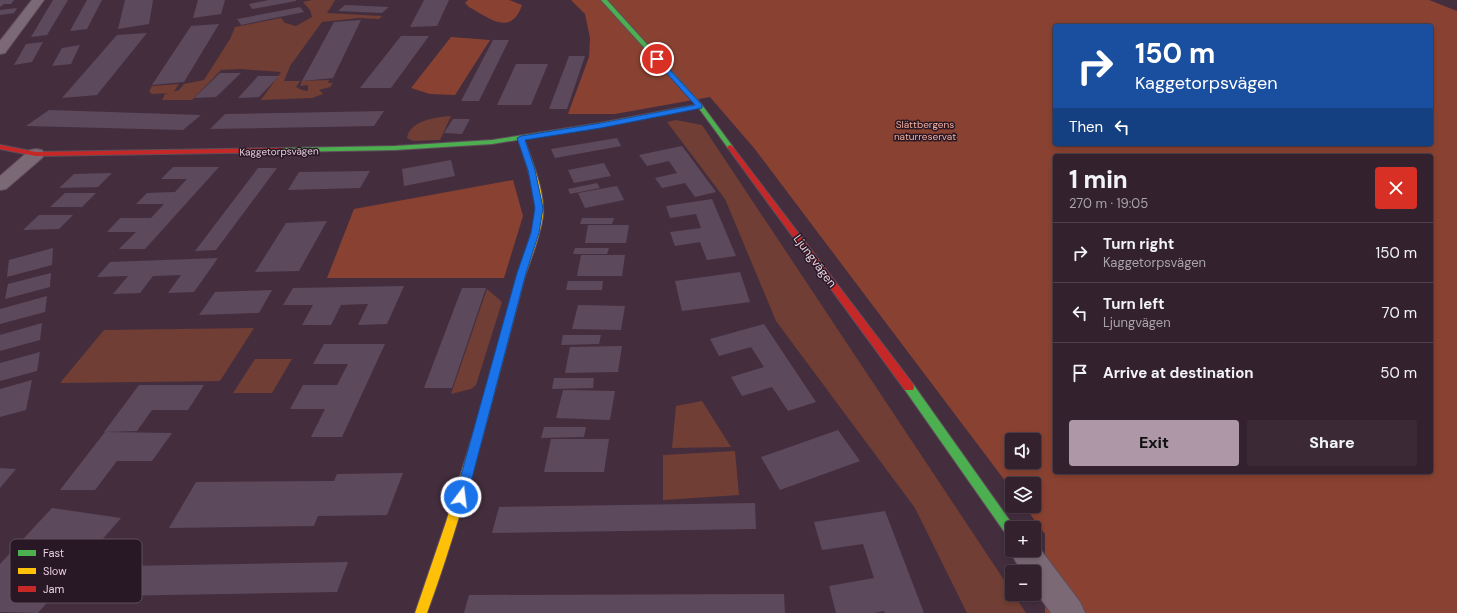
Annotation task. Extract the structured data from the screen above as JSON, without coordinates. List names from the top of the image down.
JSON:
{
  "streets": {
    "street": ["Kaggetorpsvägen", "Ljungvägen"]
  },
  "crossings": [
    ["Kaggetorpsvägen", "Ljungvägen"]
  ],
  "parks": ["Slättbergens naturreservat"],
  "legend": ["Fast", "Slow", "Jam"],
  "page": {
    "turn": ["150 m", "Kaggetorpsvägen"],
    "then": "Then",
    "heading": ["1 min", "270 m · 19:05"],
    "list": [
      {
        "name": "Turn right",
        "note": "Kaggetorpsvägen",
        "value": "150 m"
      },
      {
        "name": "Turn left",
        "note": "Ljungvägen",
        "value": "70 m"
      },
      {
        "name": "Arrive at destination",
        "value": "50 m"
      }
    ],
    "buttons": ["Exit", "Share"],
    "map_buttons": ["+", "−"]
  }
}
